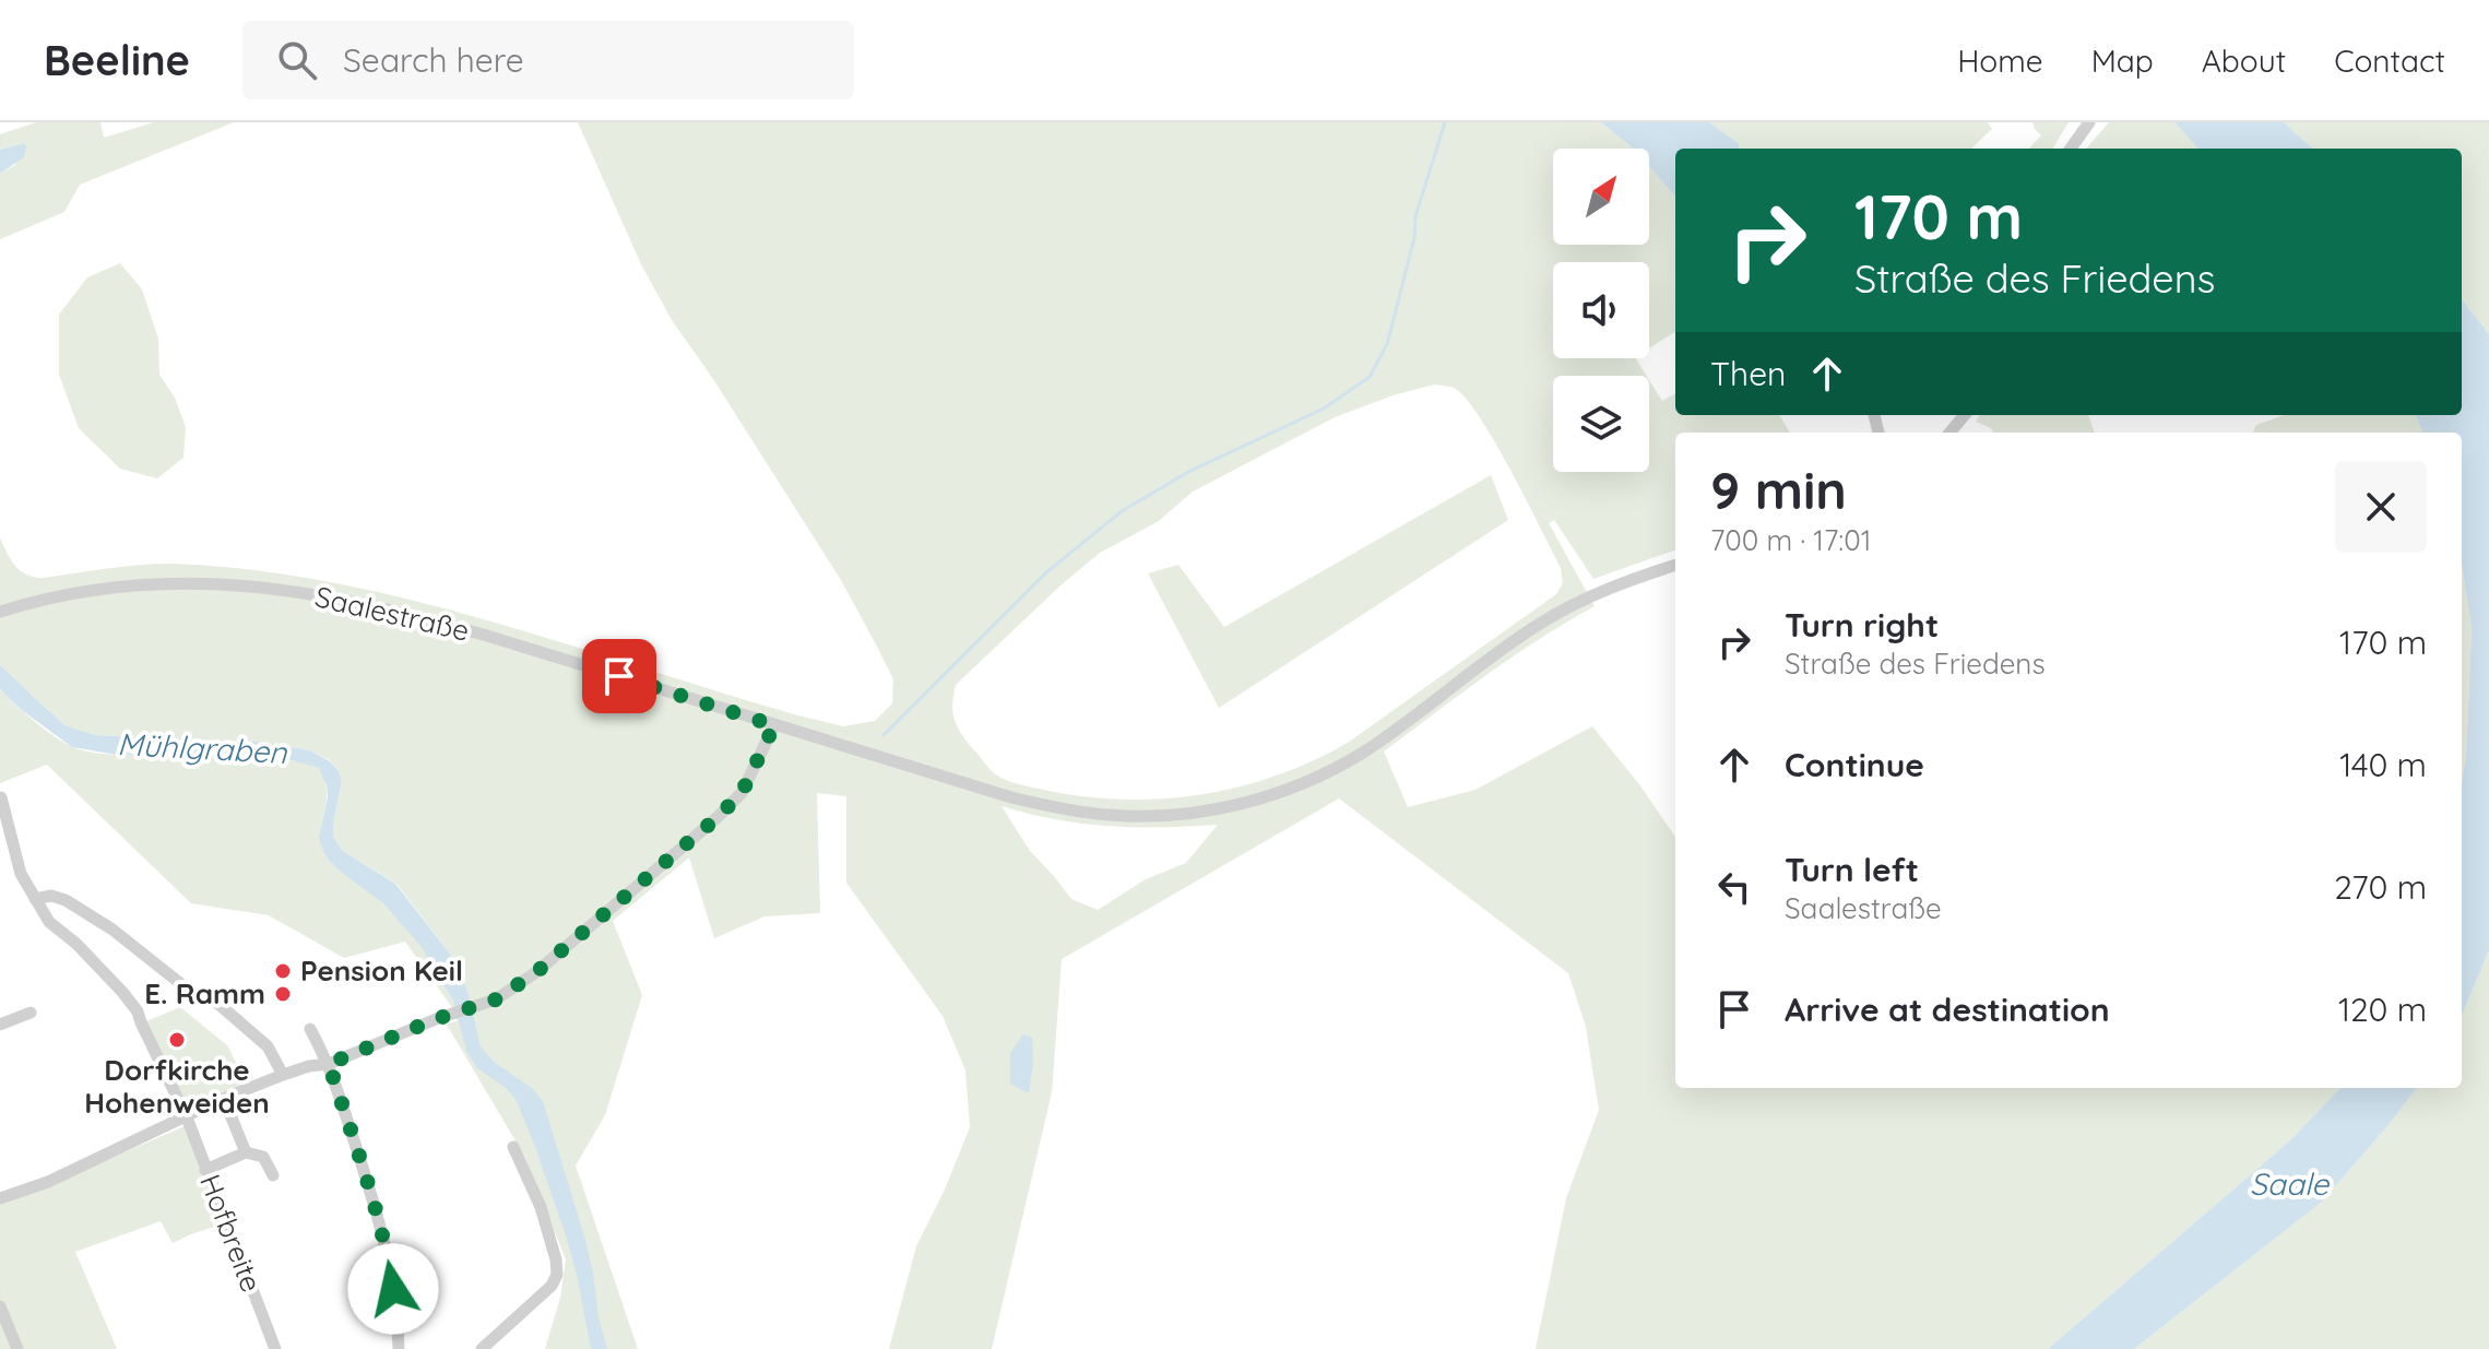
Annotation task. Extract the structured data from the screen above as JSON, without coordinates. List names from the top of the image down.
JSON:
{
  "streets": {
    "street": ["Saalestraße", "Hofbreite"]
  },
  "water": ["Mühlgraben", "Saale"],
  "places": ["Pension Keil", "E. Ramm", "Dorfkirche Hohenweiden"],
  "north": "top right",
  "page": {
    "header": "Beeline",
    "search": "Search here",
    "nav": [
      "Home",
      "Map",
      "About",
      "Contact"
    ],
    "turn": ["170 m", "Straße des Friedens"],
    "then": "Then",
    "heading": ["9 min", "700 m · 17:01"],
    "list": [
      {
        "name": "Turn right",
        "note": "Straße des Friedens",
        "value": "170 m"
      },
      {
        "name": "Continue",
        "value": "140 m"
      },
      {
        "name": "Turn left",
        "note": "Saalestraße",
        "value": "270 m"
      },
      {
        "name": "Arrive at destination",
        "value": "120 m"
      }
    ]
  }
}
